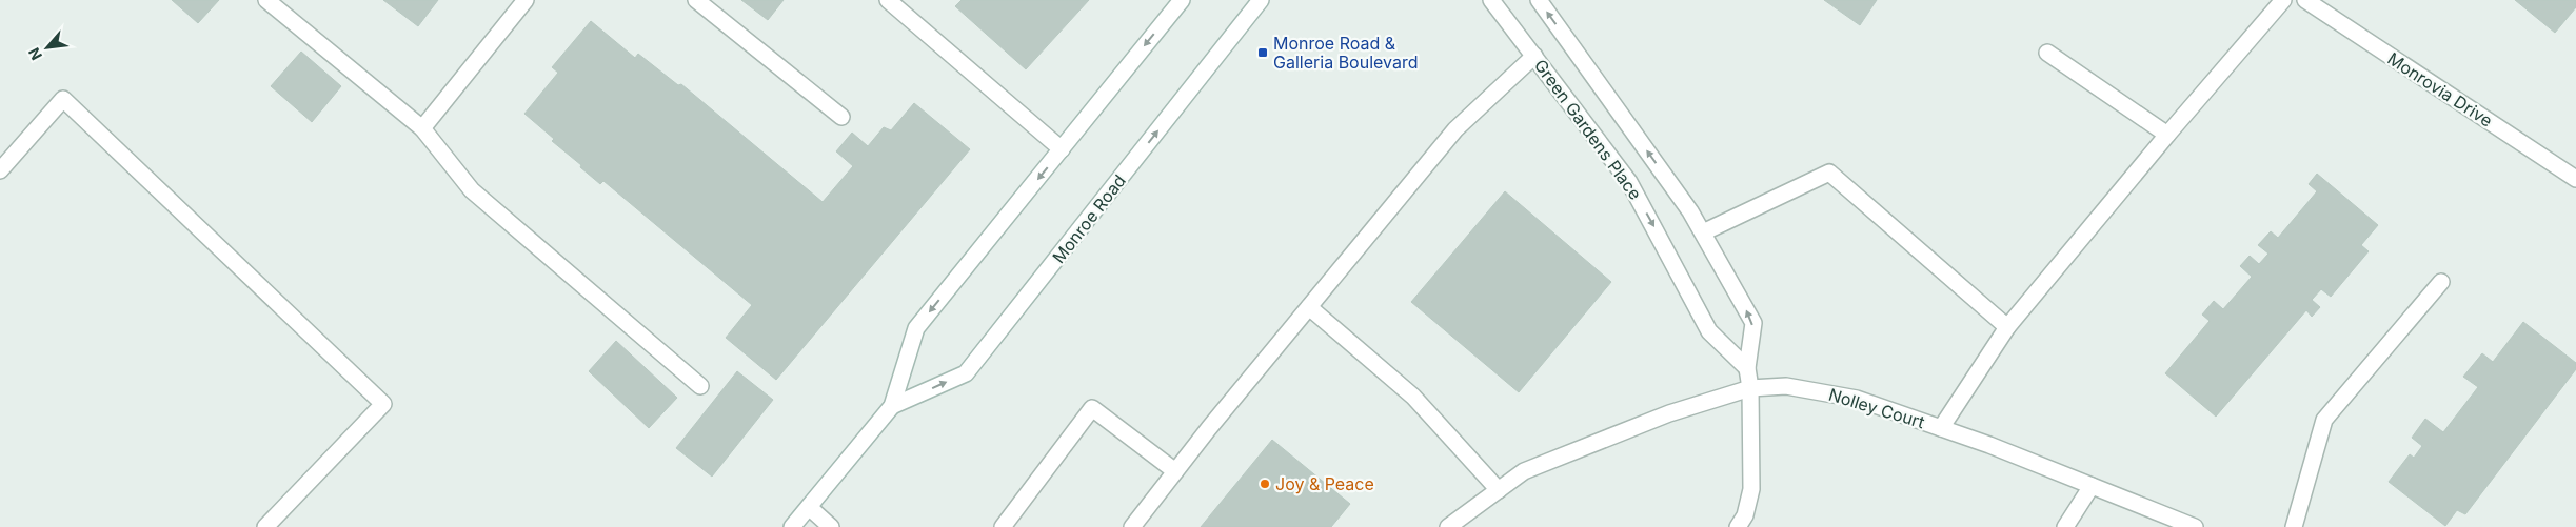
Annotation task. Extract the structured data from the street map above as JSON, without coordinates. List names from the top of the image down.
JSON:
{
  "streets": {
    "street": [
      "Monrovia Drive",
      "Green Gardens Place",
      "Monroe Road",
      "Nolley Court"
    ]
  },
  "crossings": [
    ["Green Gardens Place", "Nolley Court"]
  ],
  "places": {
    "transit": ["Monroe Road & Galleria Boulevard"],
    "other": ["Joy & Peace"]
  },
  "north": "bottom left"
}
